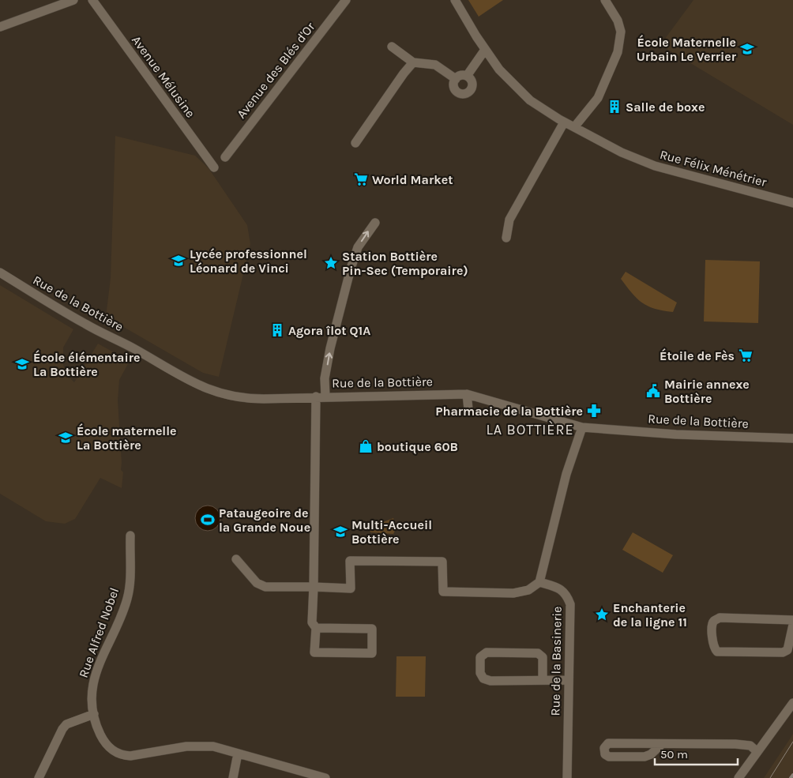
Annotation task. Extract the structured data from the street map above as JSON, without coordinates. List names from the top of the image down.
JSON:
{
  "streets": {
    "street": [
      "Avenue des Blés d'Or",
      "Avenue Mélusine",
      "Rue Félix Ménétrier",
      "Rue de la Bottière",
      "Rue Alfred Nobel",
      "Rue de la Basinerie"
    ]
  },
  "districts": ["LA BOTTIÈRE"],
  "places": {
    "school or university": [
      "École Maternelle Urbain Le Verrier",
      "Lycée professionnel Léonard de Vinci",
      "École élémentaire La Bottière",
      "École maternelle La Bottière",
      "Multi-Accueil Bottière"
    ],
    "building": ["Salle de boxe", "Agora îlot Q1A"],
    "supermarket": ["World Market", "Étoile de Fès"],
    "place": ["Station Bottière Pin-Sec (Temporaire)", "Enchanterie de la ligne 11"],
    "public building": ["Mairie annexe Bottière"],
    "pharmacy": ["Pharmacie de la Bottière"],
    "shop": ["boutique 60B"],
    "sports": ["Pataugeoire de la Grande Noue"]
  },
  "scale_bar": "50 m"
}
